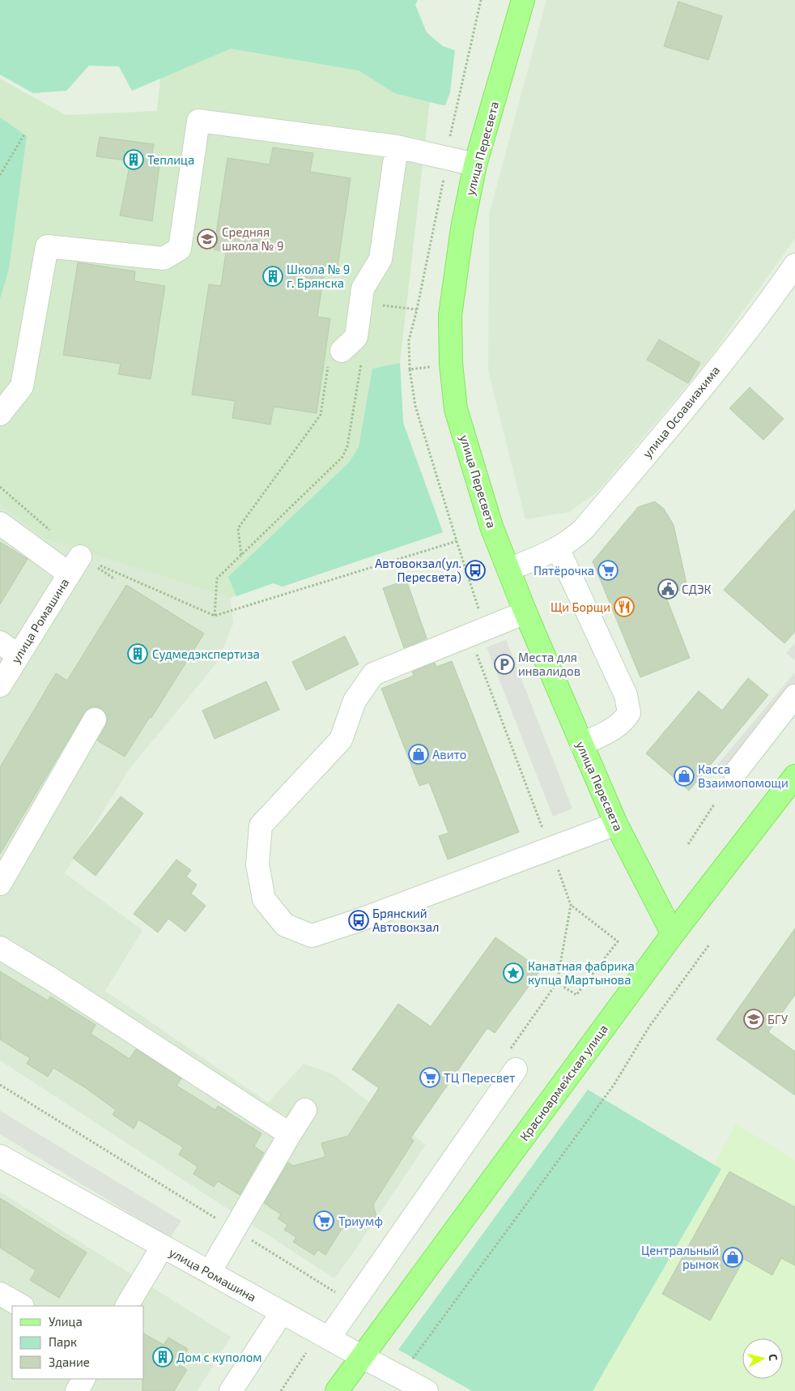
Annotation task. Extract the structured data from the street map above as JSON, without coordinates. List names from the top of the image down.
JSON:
{
  "streets": {
    "main road": ["улица Пересвета", "Красноармейская улица"],
    "street": ["улица Осоавиахима", "улица Ромашина"]
  },
  "crossings": [
    ["улица Пересвета", "улица Осоавиахима"],
    ["улица Пересвета", "Красноармейская улица"],
    ["улица Ромашина", "Красноармейская улица"]
  ],
  "places": {
    "building": [
      "Теплица",
      "Школа № 9 г. Брянска",
      "Судмедэкспертиза",
      "Дом с куполом"
    ],
    "school or university": ["Средняя школа № 9", "БГУ"],
    "bus stop": ["Автовокзал(ул. Пересвета)", "Брянский Автовокзал"],
    "supermarket": ["Пятёрочка", "ТЦ Пересвет", "Триумф"],
    "public building": ["СДЭК"],
    "restaurant": ["Щи Борщи"],
    "parking": ["Места для инвалидов"],
    "shop": ["Авито", "Касса Взаимопомощи", "Центральный рынок"],
    "place": ["Канатная фабрика купца Мартынова"]
  },
  "legend": ["Улица", "Парк", "Здание"],
  "north": "right"
}
